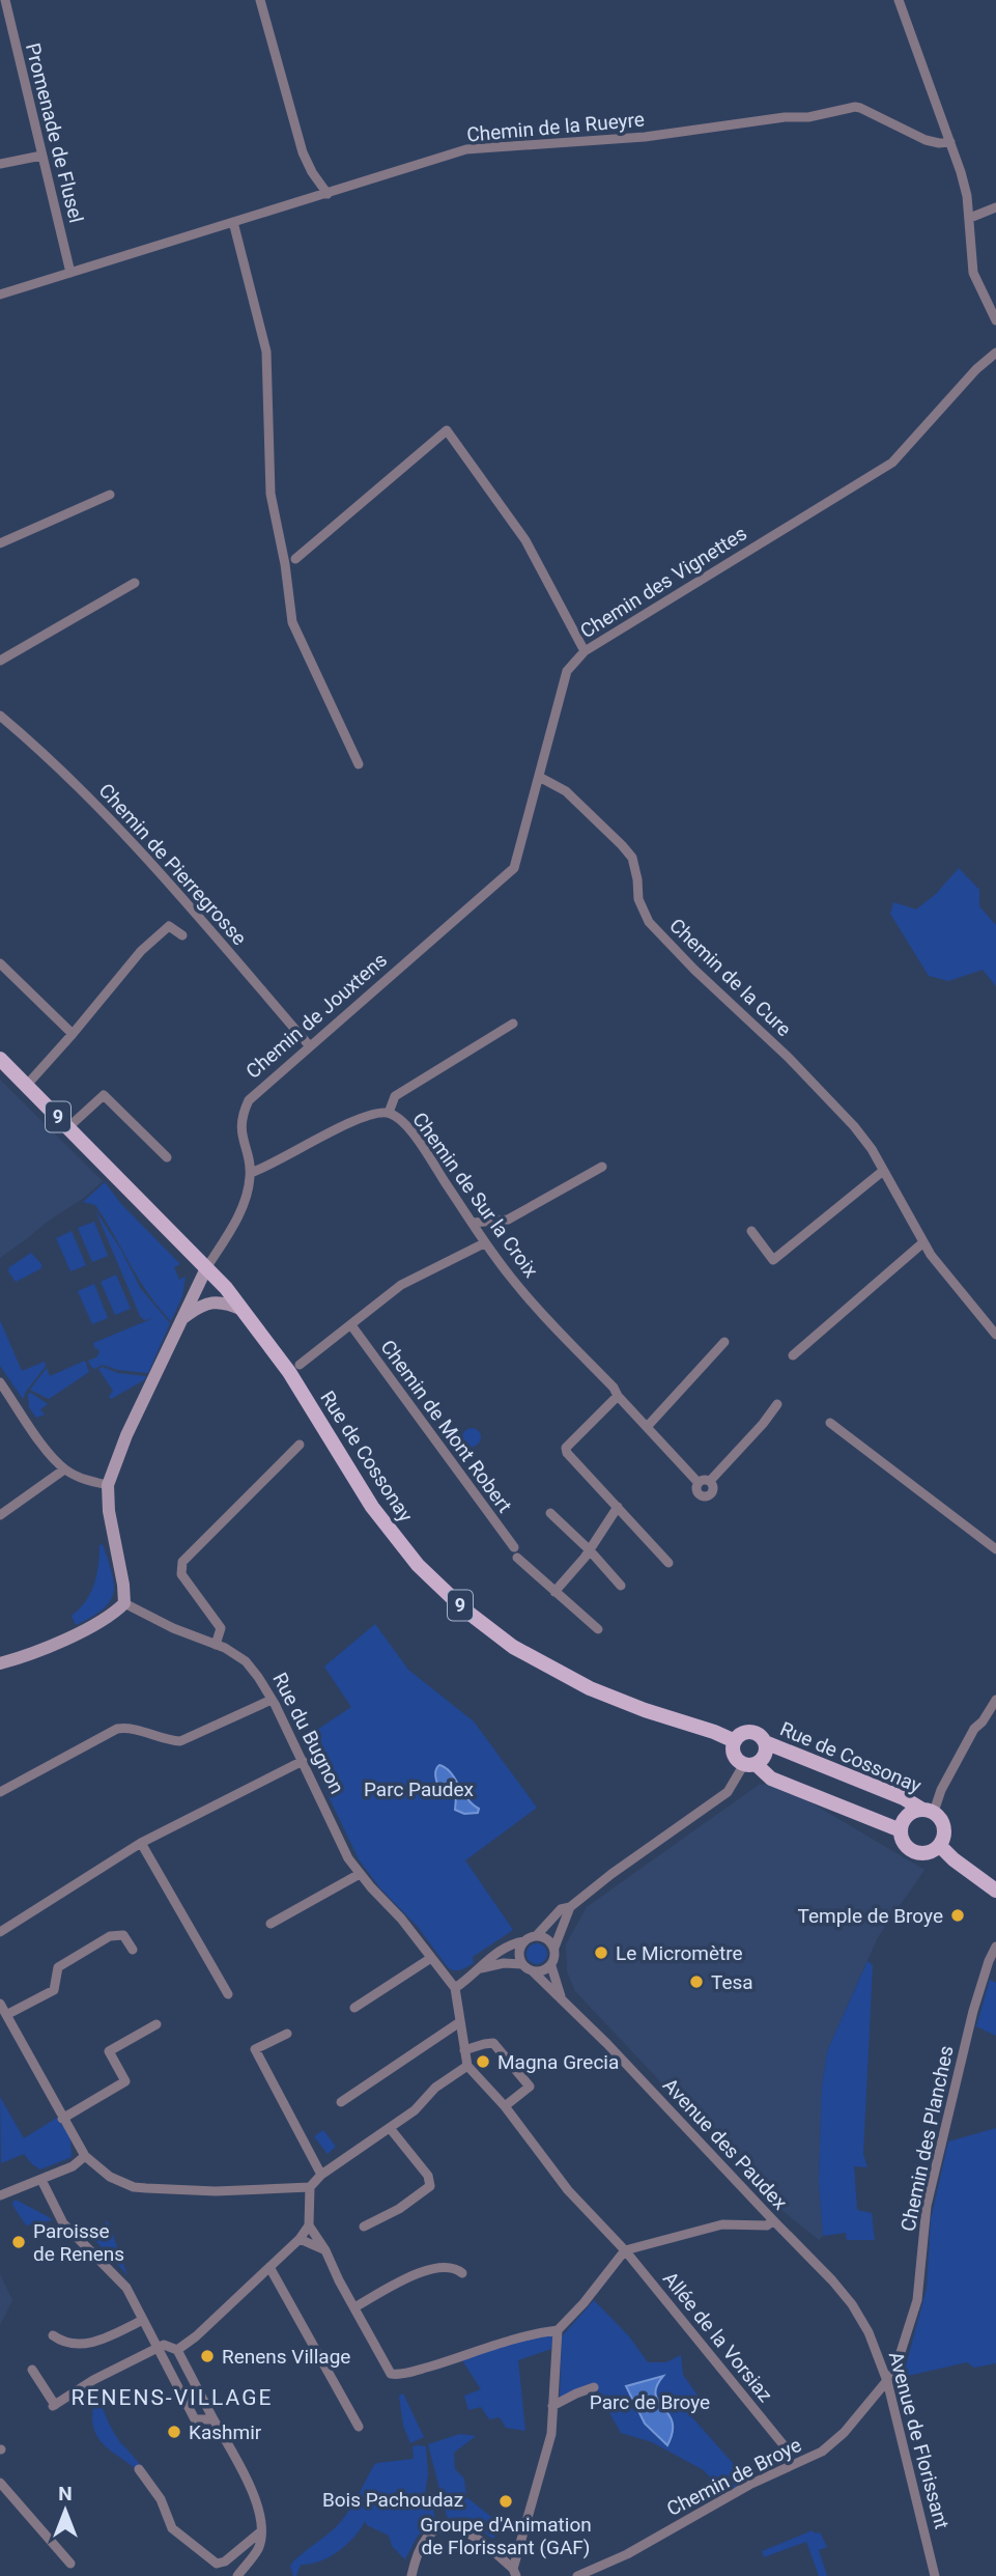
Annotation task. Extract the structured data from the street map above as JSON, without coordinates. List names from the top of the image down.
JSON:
{
  "streets": {
    "main road": ["9", "Rue de Cossonay"],
    "street": [
      "Chemin de la Rueyre",
      "Promenade de Flusel",
      "Chemin des Vignettes",
      "Chemin de Pierregrosse",
      "Chemin de la Cure",
      "Chemin de Jouxtens",
      "Chemin de Sur la Croix",
      "Chemin de Mont Robert",
      "Rue du Bugnon",
      "Chemin des Planches",
      "Avenue des Paudex",
      "Allée de la Vorsiaz",
      "Avenue de Florissant",
      "Chemin de Broye"
    ]
  },
  "crossings": [
    ["Chemin de la Rueyre", "Promenade de Flusel"],
    ["Chemin des Vignettes", "Chemin de la Cure"],
    ["Chemin des Vignettes", "Chemin de Jouxtens"],
    ["Chemin de Pierregrosse", "Chemin de Jouxtens"],
    ["Chemin de Jouxtens", "Chemin de Sur la Croix"],
    ["Chemin de Jouxtens", "Rue de Cossonay"],
    ["Chemin de Jouxtens", "Rue du Bugnon"],
    ["Chemin des Planches", "Avenue de Florissant"],
    ["Chemin des Planches", "Chemin de Broye"],
    ["Avenue des Paudex", "Avenue de Florissant"],
    ["Avenue de Florissant", "Chemin de Broye"]
  ],
  "districts": ["RENENS-VILLAGE"],
  "parks": ["Parc Paudex", "Parc de Broye", "Bois Pachoudaz"],
  "places": [
    "Temple de Broye",
    "Le Micromètre",
    "Tesa",
    "Magna Grecia",
    "Paroisse de Renens",
    "Renens Village",
    "Kashmir",
    "Groupe d'Animation de Florissant (GAF)"
  ],
  "north": "top"
}
